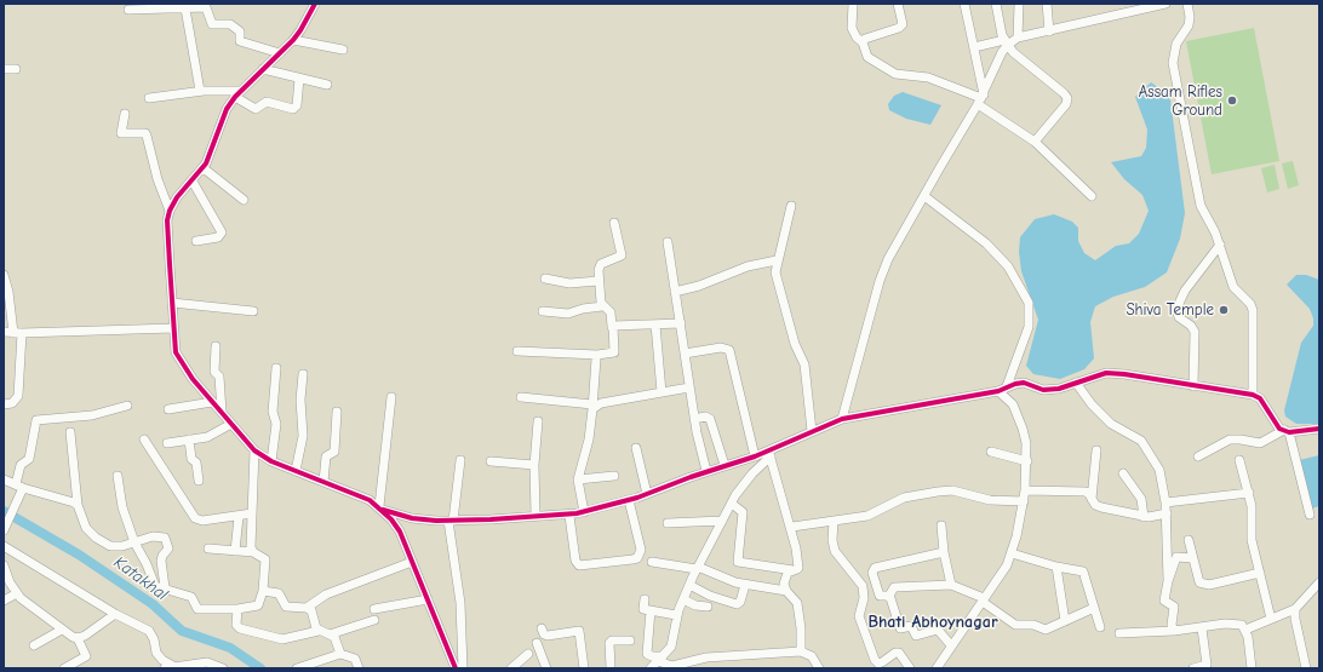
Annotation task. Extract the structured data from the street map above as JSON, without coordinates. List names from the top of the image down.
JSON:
{
  "districts": ["Bhati Abhoynagar"],
  "water": ["Katakhal"],
  "places": ["Assam Rifles Ground", "Shiva Temple"]
}
